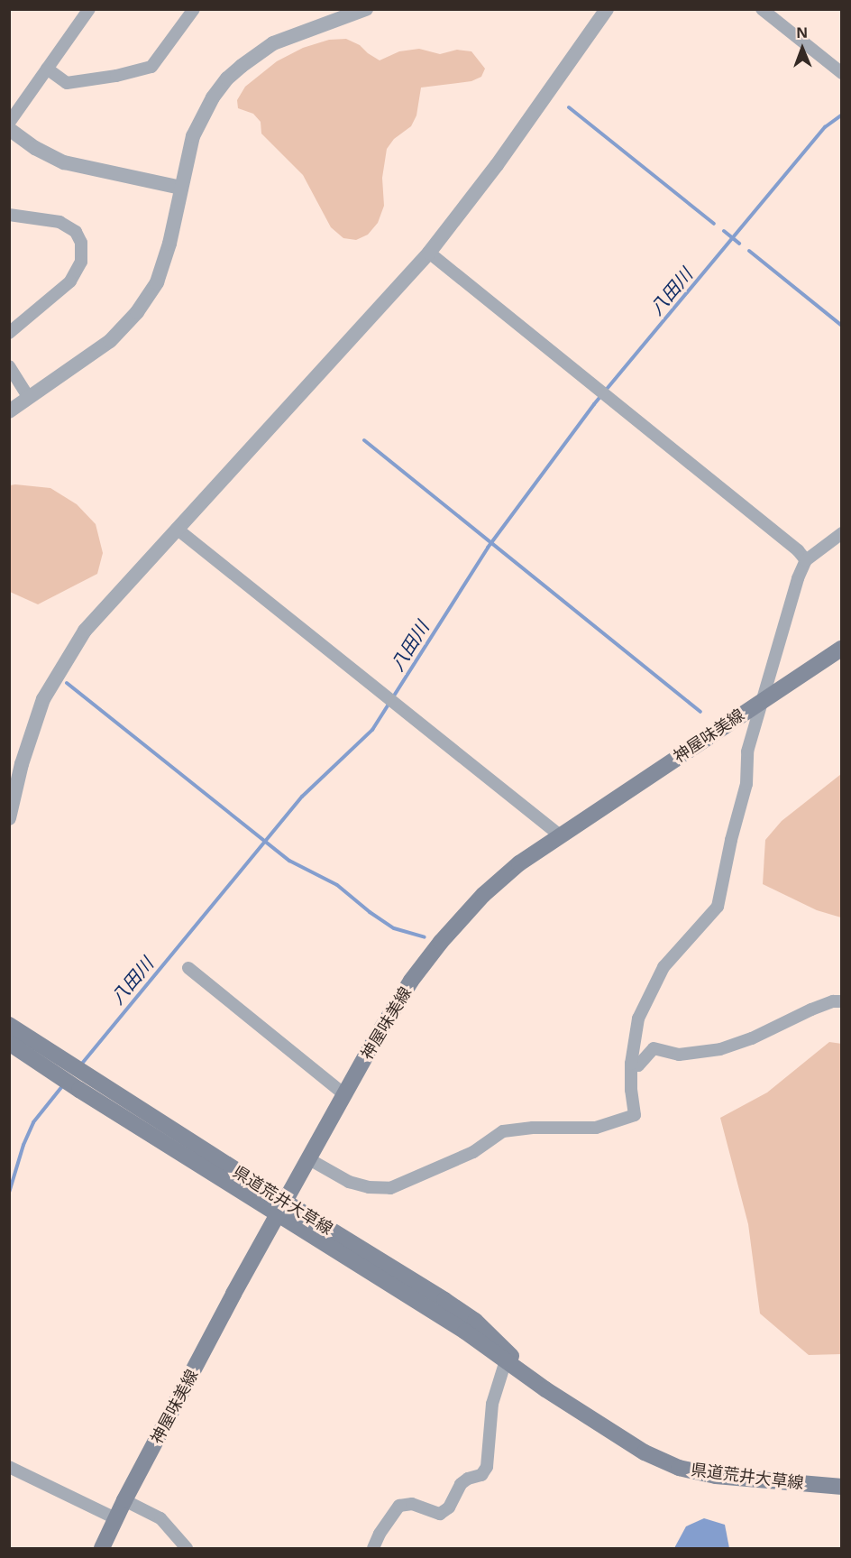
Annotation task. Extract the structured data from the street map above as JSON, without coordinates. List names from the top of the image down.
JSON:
{
  "streets": {
    "main road": ["神屋味美線", "県道荒井大草線"]
  },
  "crossings": [
    ["神屋味美線", "県道荒井大草線"]
  ],
  "water": ["八田川"],
  "north": "top"
}
